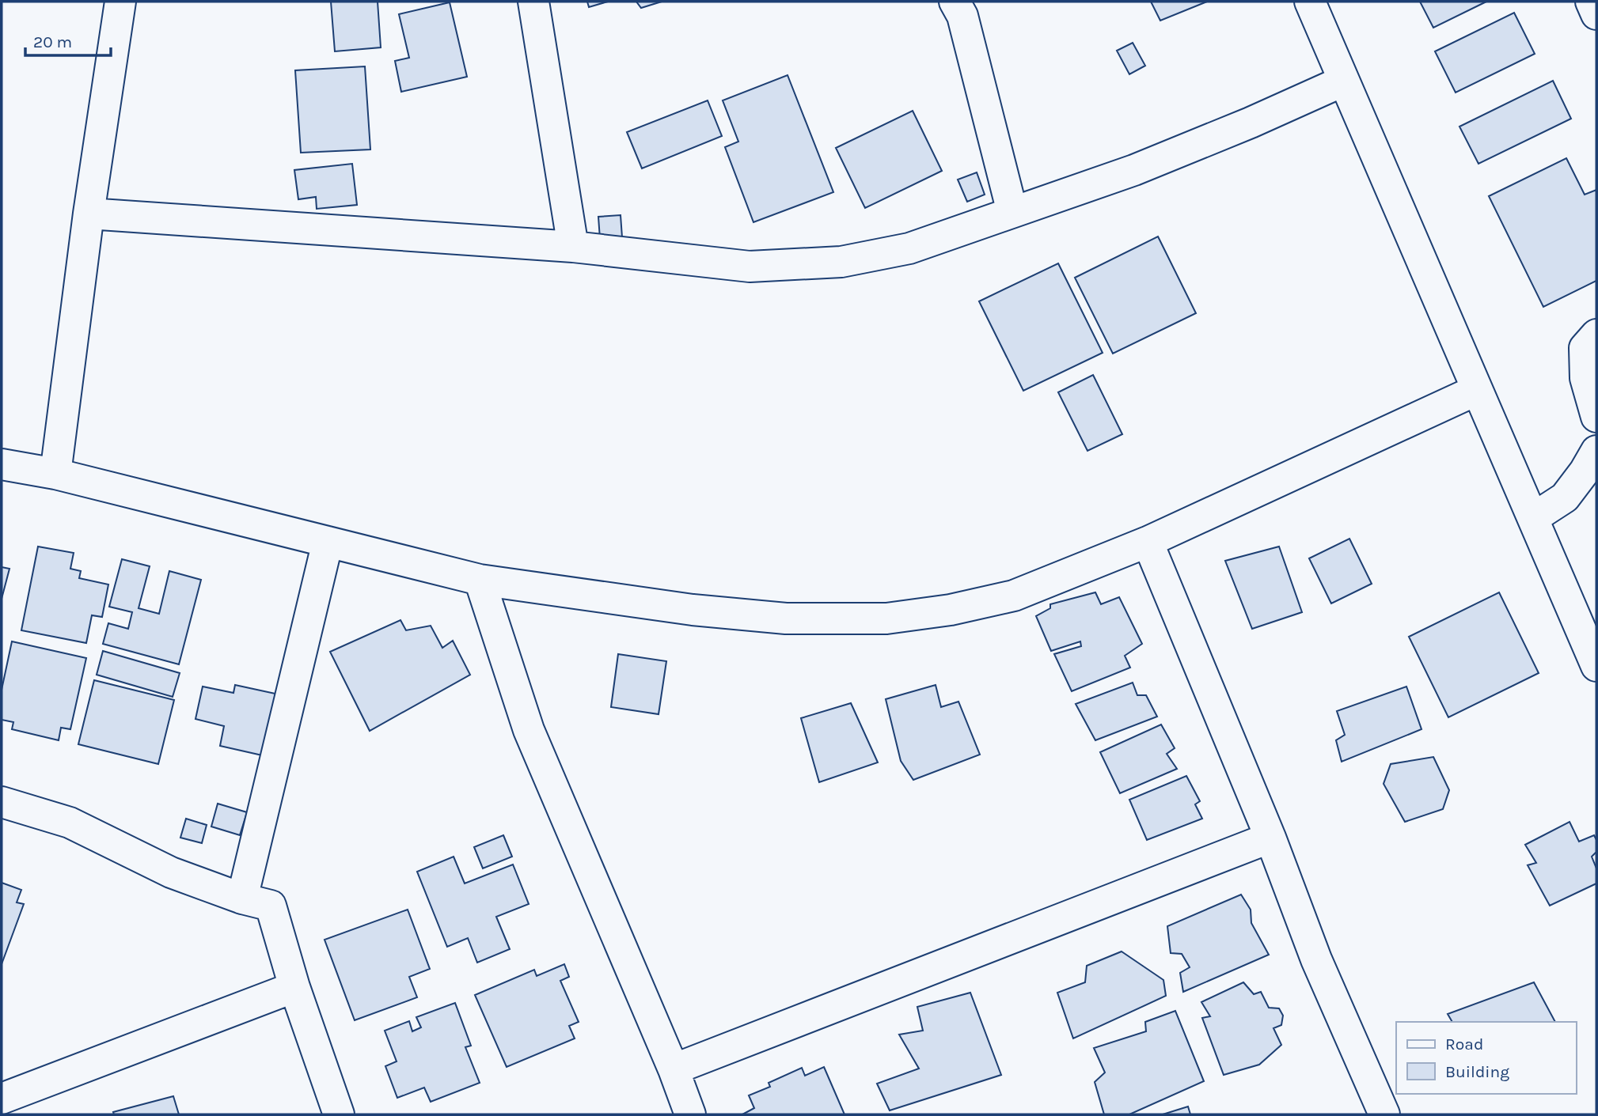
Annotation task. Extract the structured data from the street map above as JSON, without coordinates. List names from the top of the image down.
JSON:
{
  "legend": ["Road", "Building"],
  "scale_bar": "20 m"
}
